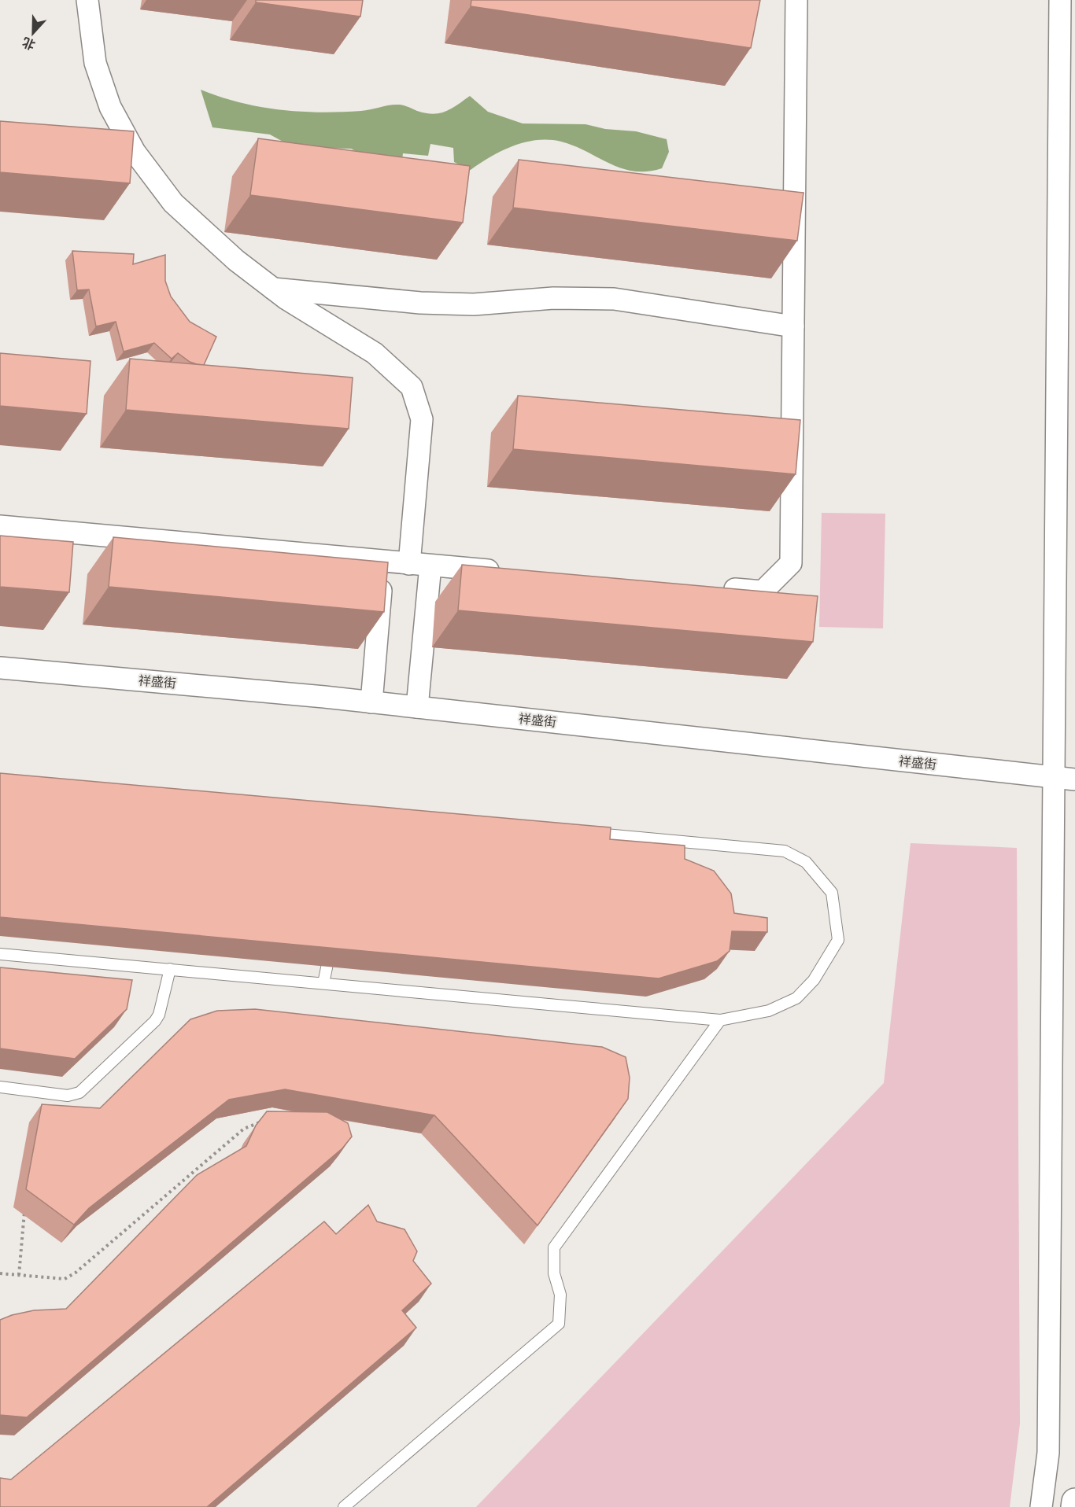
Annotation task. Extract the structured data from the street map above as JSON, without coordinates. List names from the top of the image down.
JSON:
{
  "streets": {
    "street": ["祥盛街"]
  },
  "north": "bottom"
}
